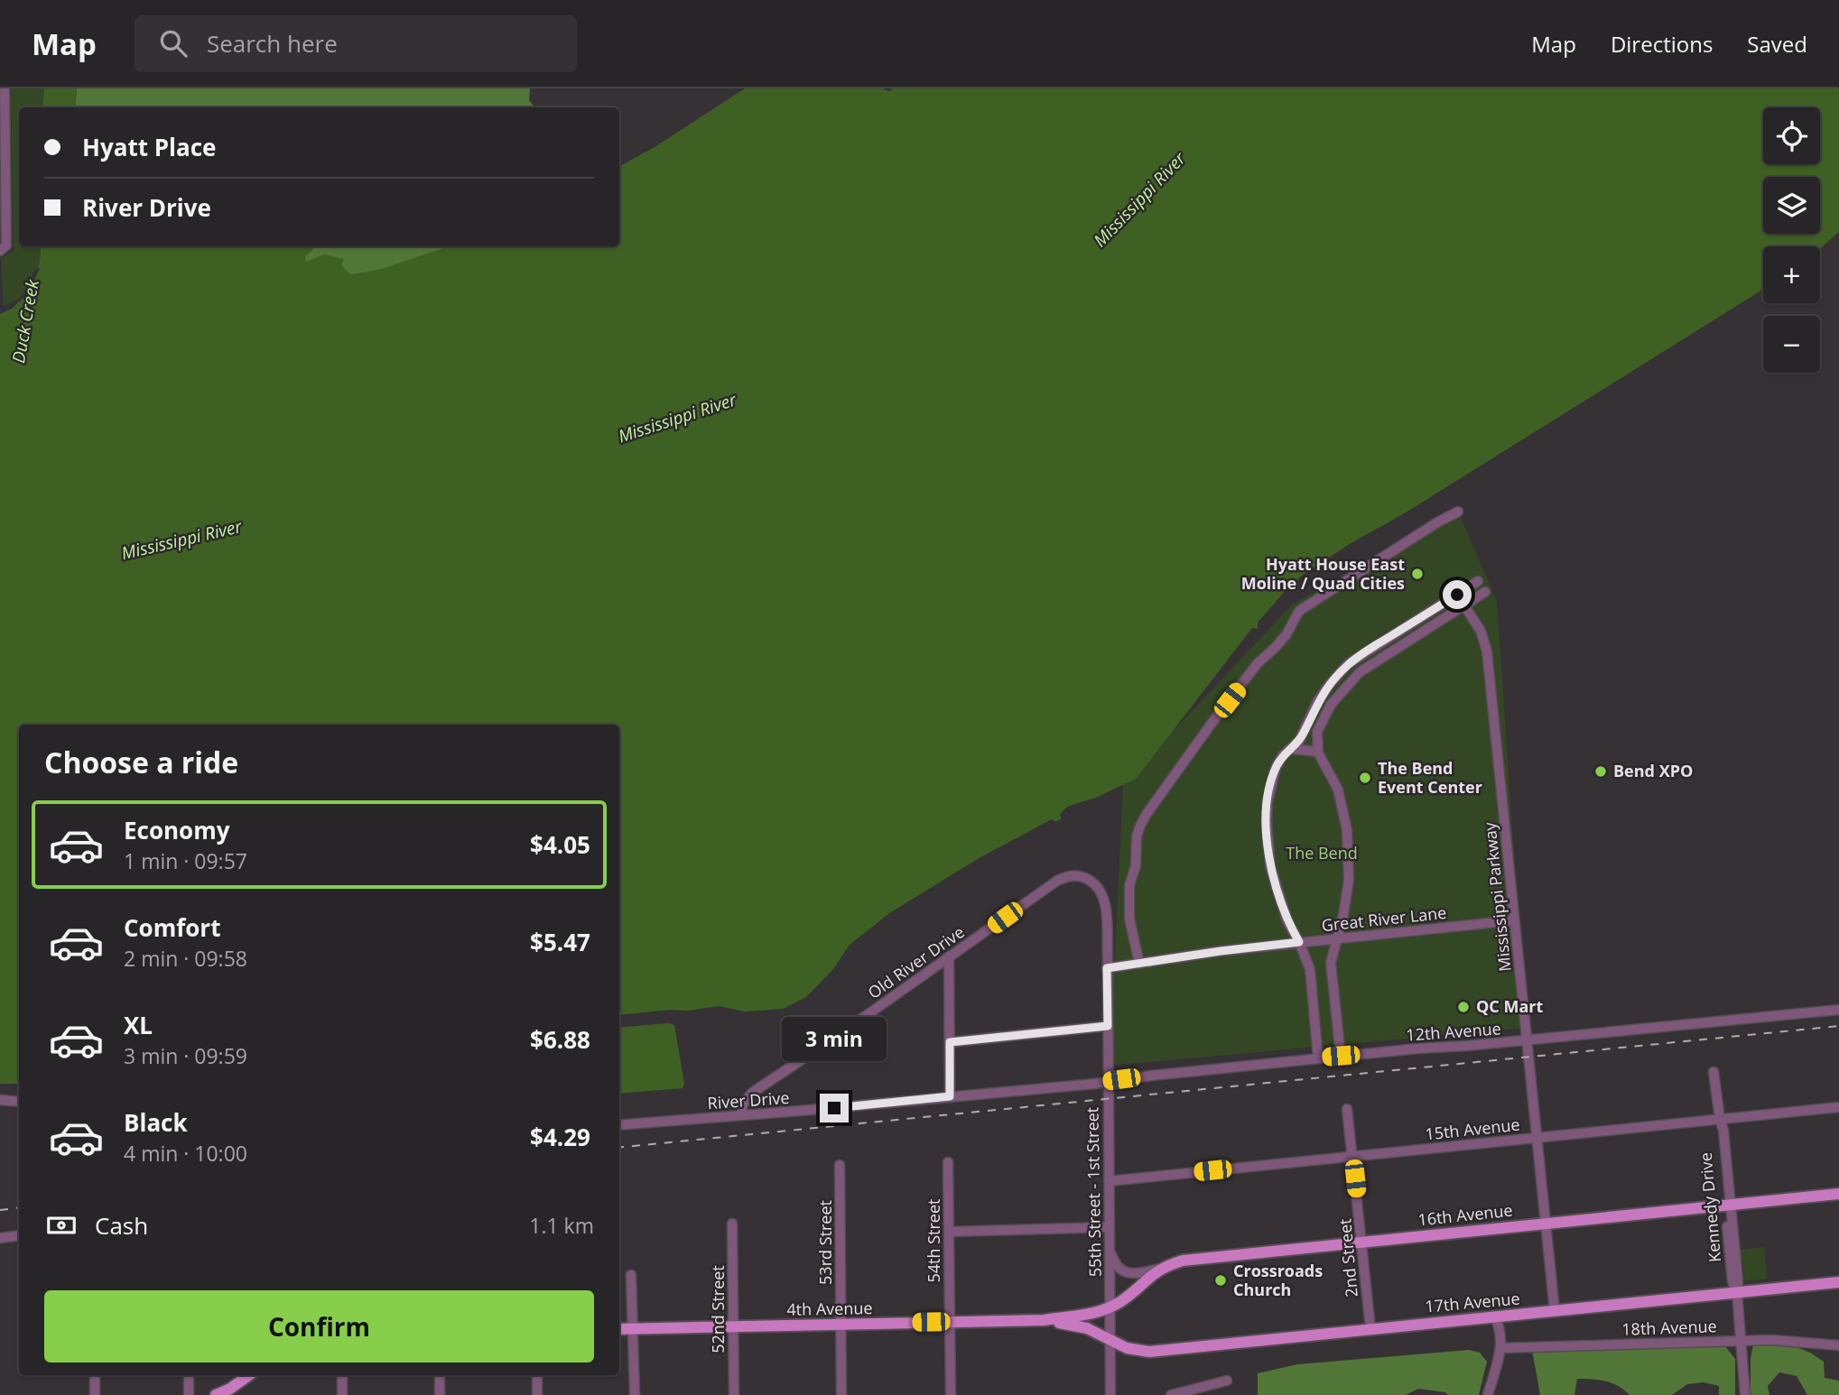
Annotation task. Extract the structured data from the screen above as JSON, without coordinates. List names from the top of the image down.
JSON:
{
  "streets": {
    "main road": ["16th Avenue", "17th Avenue", "4th Avenue"],
    "street": [
      "Mississippi Parkway",
      "Great River Lane",
      "Old River Drive",
      "12th Avenue",
      "River Drive",
      "15th Avenue",
      "55th Street - 1st Street",
      "Kennedy Drive",
      "54th Street",
      "53rd Street",
      "2nd Street",
      "52nd Street",
      "18th Avenue"
    ]
  },
  "crossings": [
    ["Mississippi Parkway", "Great River Lane"],
    ["Mississippi Parkway", "12th Avenue"],
    ["Mississippi Parkway", "15th Avenue"],
    ["Mississippi Parkway", "16th Avenue"],
    ["Mississippi Parkway", "17th Avenue"],
    ["Great River Lane", "55th Street - 1st Street"],
    ["Old River Drive", "River Drive"],
    ["Old River Drive", "55th Street - 1st Street"],
    ["12th Avenue", "River Drive"],
    ["12th Avenue", "55th Street - 1st Street"],
    ["River Drive", "55th Street - 1st Street"],
    ["15th Avenue", "55th Street - 1st Street"],
    ["15th Avenue", "Kennedy Drive"],
    ["15th Avenue", "2nd Street"],
    ["55th Street - 1st Street", "16th Avenue"],
    ["55th Street - 1st Street", "17th Avenue"],
    ["55th Street - 1st Street", "4th Avenue"],
    ["Kennedy Drive", "16th Avenue"],
    ["Kennedy Drive", "17th Avenue"],
    ["Kennedy Drive", "18th Avenue"],
    ["16th Avenue", "2nd Street"],
    ["16th Avenue", "4th Avenue"],
    ["54th Street", "4th Avenue"],
    ["53rd Street", "4th Avenue"],
    ["2nd Street", "17th Avenue"],
    ["17th Avenue", "4th Avenue"],
    ["52nd Street", "4th Avenue"]
  ],
  "water": ["Mississippi River", "Duck Creek"],
  "parks": ["The Bend"],
  "places": [
    "Hyatt House East Moline / Quad Cities",
    "Bend XPO",
    "The Bend Event Center",
    "QC Mart",
    "Crossroads Church"
  ],
  "page": {
    "header": "Map",
    "search": "Search here",
    "nav": ["Map", "Directions", "Saved"],
    "map_buttons": ["+", "−"],
    "banner": ["Hyatt Place", "River Drive"],
    "heading": "Choose a ride",
    "list": [
      {
        "name": "Economy",
        "note": "1 min · 09:57",
        "value": "$4.05"
      },
      {
        "name": "Comfort",
        "note": "2 min · 09:58",
        "value": "$5.47"
      },
      {
        "name": "XL",
        "note": "3 min · 09:59",
        "value": "$6.88"
      },
      {
        "name": "Black",
        "note": "4 min · 10:00",
        "value": "$4.29"
      }
    ],
    "bubble": "3 min",
    "pay": ["Cash", "1.1 km"],
    "buttons": "Confirm"
  }
}
